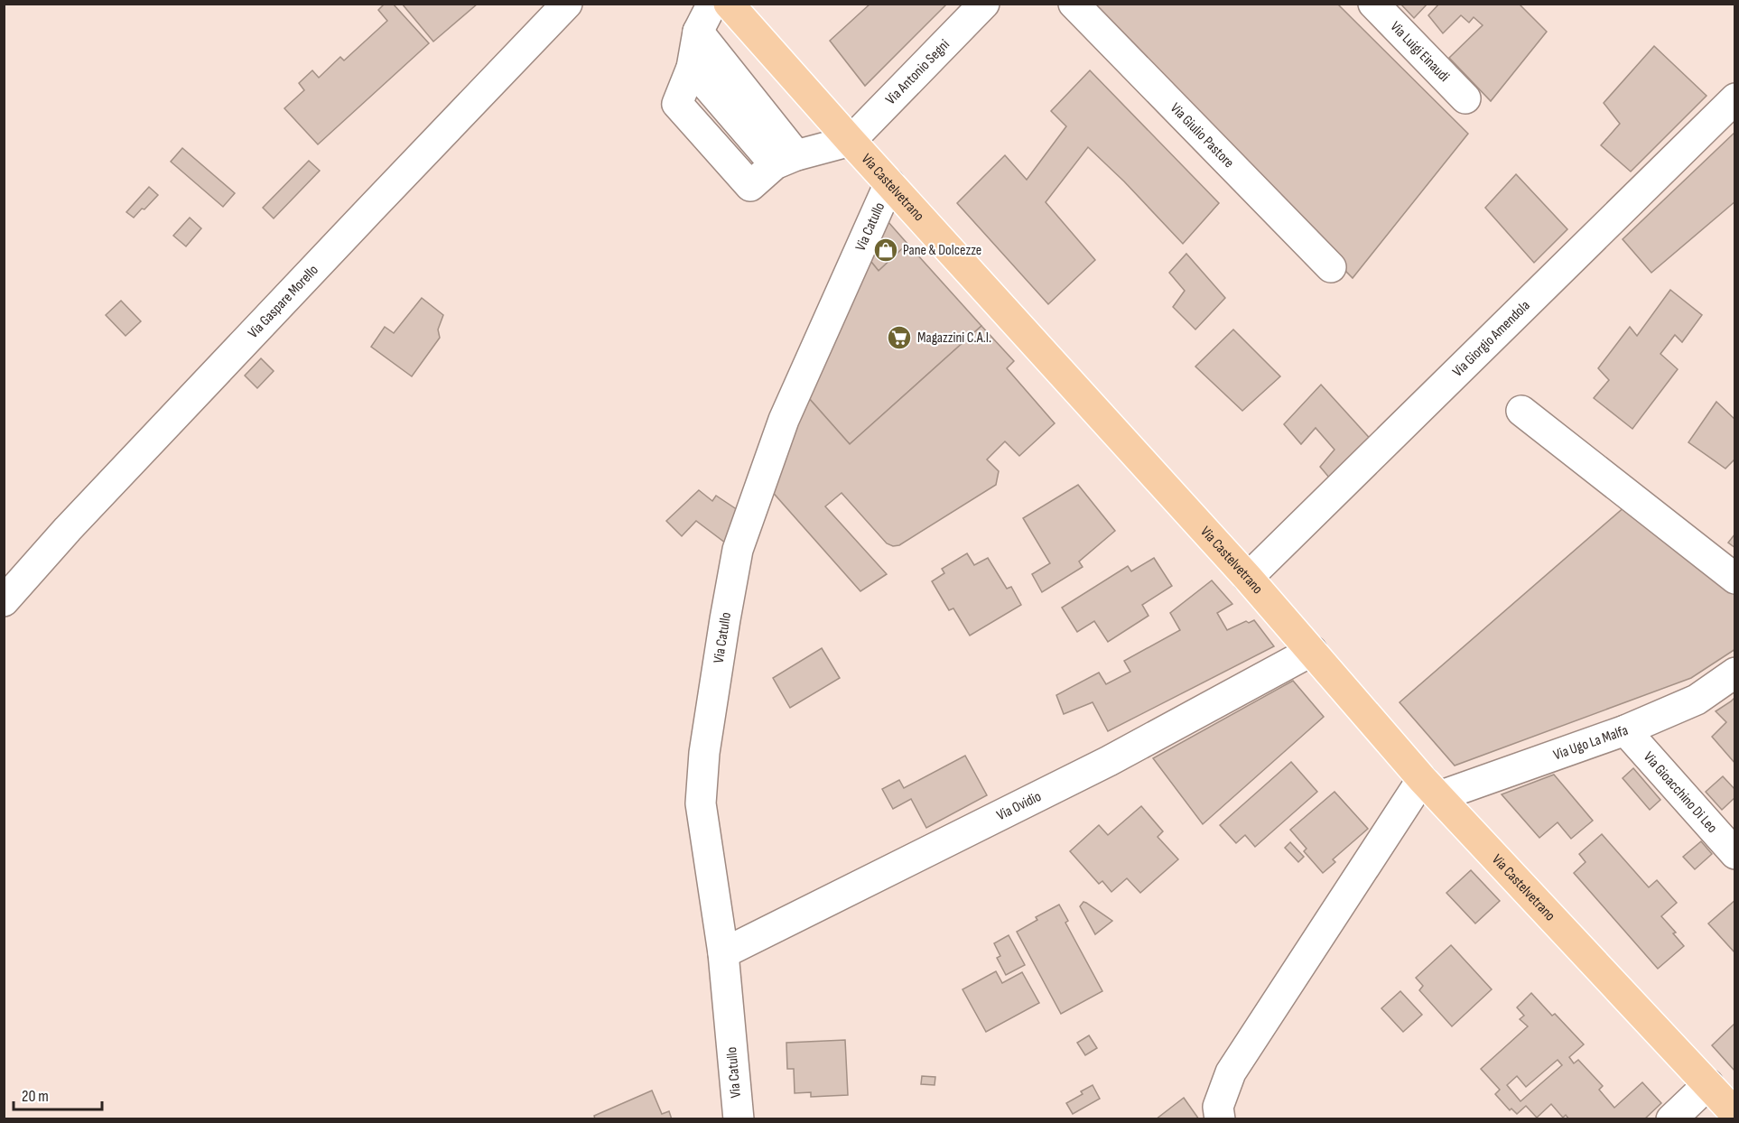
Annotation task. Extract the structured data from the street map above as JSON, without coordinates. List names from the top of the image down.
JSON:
{
  "streets": {
    "main road": ["Via Castelvetrano"],
    "street": [
      "Via Luigi Einaudi",
      "Via Antonio Segni",
      "Via Giulio Pastore",
      "Via Catullo",
      "Via Gaspare Morello",
      "Via Giorgio Amendola",
      "Via Ugo La Malfa",
      "Via Gioacchino Di Leo",
      "Via Ovidio"
    ]
  },
  "crossings": [
    ["Via Antonio Segni", "Via Castelvetrano"],
    ["Via Castelvetrano", "Via Catullo"],
    ["Via Castelvetrano", "Via Giorgio Amendola"],
    ["Via Castelvetrano", "Via Ugo La Malfa"],
    ["Via Castelvetrano", "Via Ovidio"],
    ["Via Catullo", "Via Ovidio"],
    ["Via Ugo La Malfa", "Via Gioacchino Di Leo"]
  ],
  "places": {
    "shop": ["Pane & Dolcezze"],
    "supermarket": ["Magazzini C.A.I."]
  },
  "scale_bar": "20 m"
}
